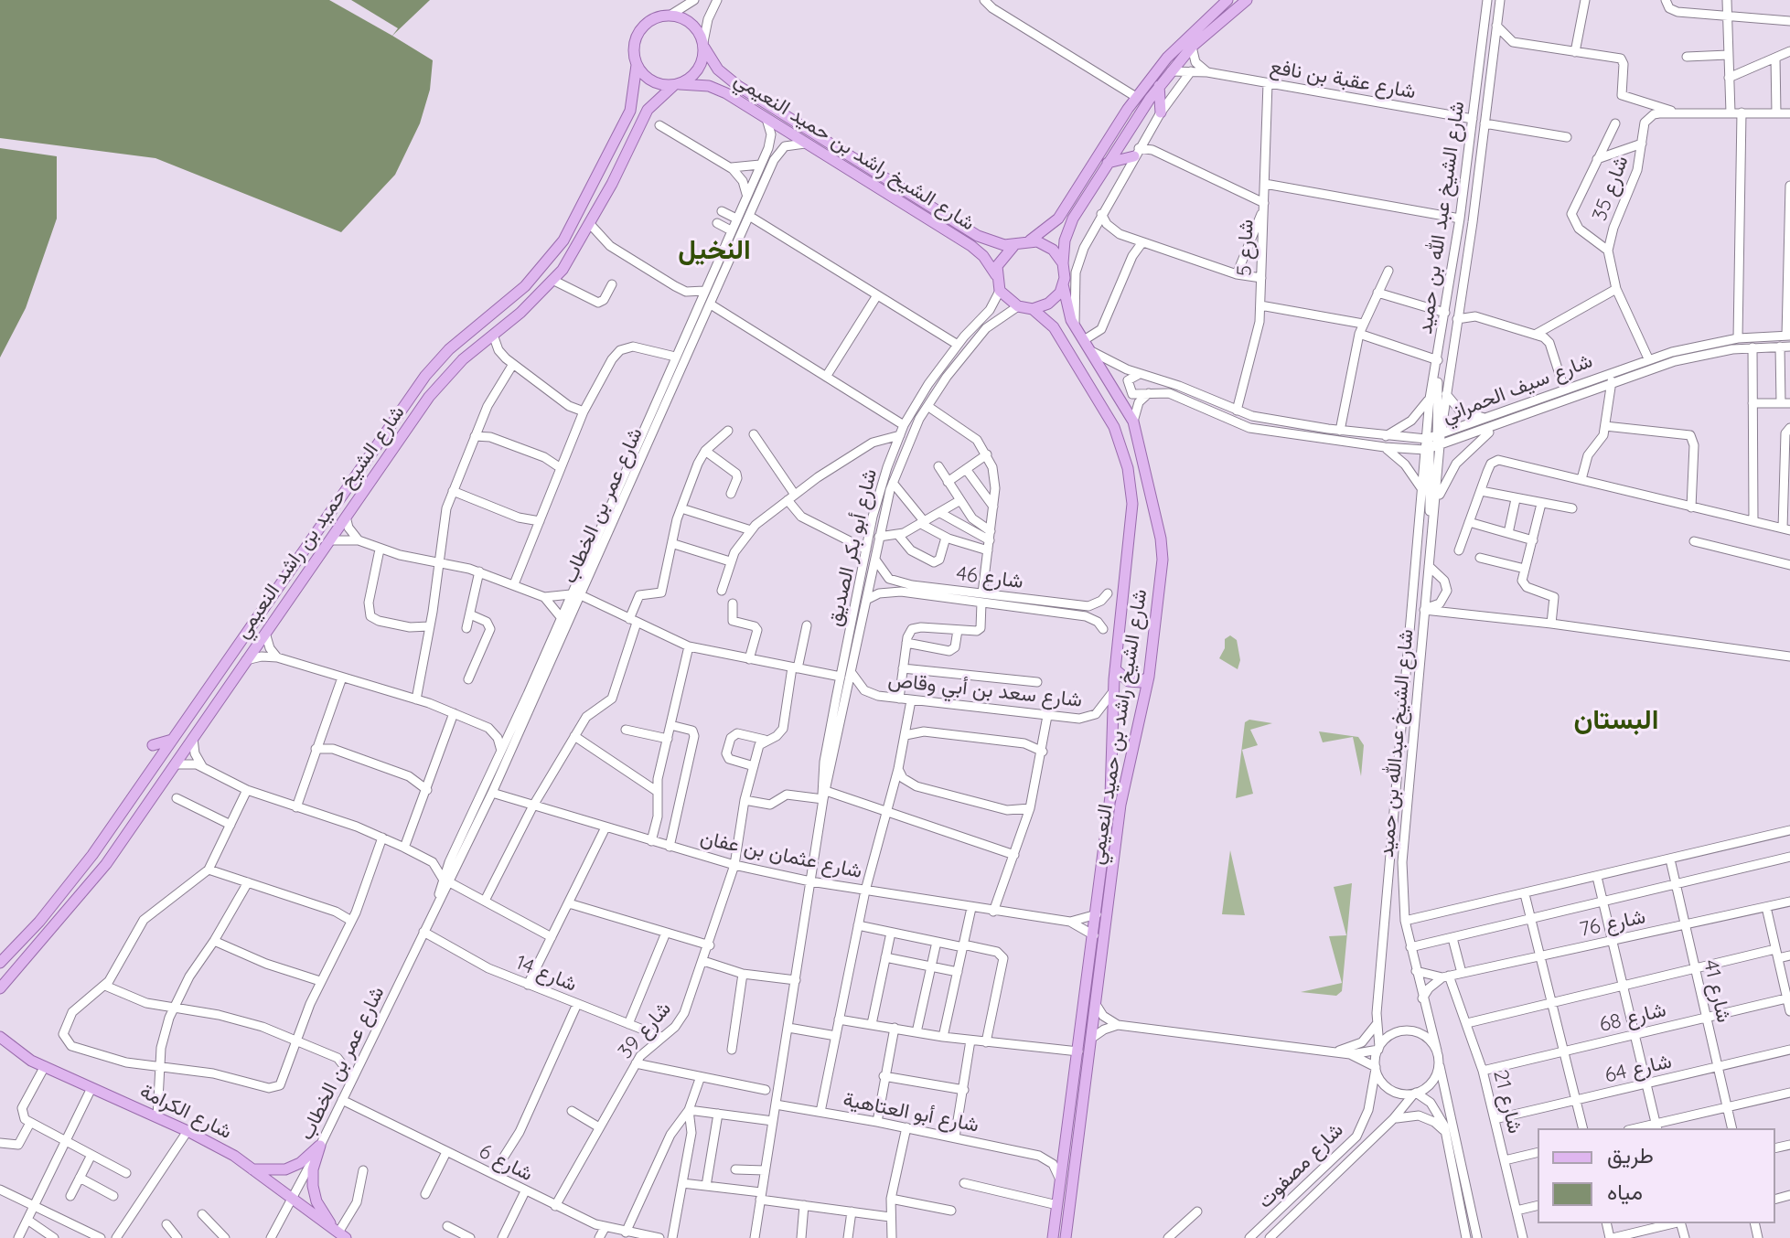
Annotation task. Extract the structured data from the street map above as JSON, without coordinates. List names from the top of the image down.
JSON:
{
  "streets": {
    "main road": ["شارع الشيخ راشد بن حميد النعيمي", "شارع الشيخ حميد بن راشد النعيمي", "شارع الكرامة"],
    "street": [
      "شارع عقبة بن نافع",
      "شارع 35",
      "شارع الشيخ عبد الله بن حميد",
      "شارع 5",
      "شارع سيف الحمراني",
      "شارع عمر بن الخطاب",
      "شارع أبو بكر الصديق",
      "شارع 46",
      "شارع سعد بن أبي وقاص",
      "شارع الشيخ عبدالله بن حميد",
      "شارع عثمان بن عفان",
      "شارع 76",
      "شارع 14",
      "شارع 41",
      "شارع 68",
      "شارع 39",
      "شارع 64",
      "شارع 21",
      "شارع أبو العتاهية",
      "شارع 6",
      "شارع مصفوت"
    ]
  },
  "crossings": [
    ["شارع عقبة بن نافع", "شارع الشيخ عبد الله بن حميد"],
    ["شارع عقبة بن نافع", "شارع 5"],
    ["شارع الشيخ راشد بن حميد النعيمي", "شارع سيف الحمراني"],
    ["شارع الشيخ راشد بن حميد النعيمي", "شارع عمر بن الخطاب"],
    ["شارع الشيخ راشد بن حميد النعيمي", "شارع الشيخ حميد بن راشد النعيمي"],
    ["شارع الشيخ راشد بن حميد النعيمي", "شارع أبو بكر الصديق"],
    ["شارع الشيخ راشد بن حميد النعيمي", "شارع سعد بن أبي وقاص"],
    ["شارع الشيخ راشد بن حميد النعيمي", "شارع عثمان بن عفان"],
    ["شارع 35", "شارع سيف الحمراني"],
    ["شارع الشيخ عبد الله بن حميد", "شارع سيف الحمراني"],
    ["شارع الشيخ عبد الله بن حميد", "شارع الشيخ عبدالله بن حميد"],
    ["شارع 5", "شارع سيف الحمراني"],
    ["شارع سيف الحمراني", "شارع الشيخ عبدالله بن حميد"],
    ["شارع عمر بن الخطاب", "شارع عثمان بن عفان"],
    ["شارع عمر بن الخطاب", "شارع 14"],
    ["شارع عمر بن الخطاب", "شارع الكرامة"],
    ["شارع عمر بن الخطاب", "شارع 6"],
    ["شارع أبو بكر الصديق", "شارع 46"],
    ["شارع أبو بكر الصديق", "شارع سعد بن أبي وقاص"],
    ["شارع أبو بكر الصديق", "شارع عثمان بن عفان"],
    ["شارع أبو بكر الصديق", "شارع أبو العتاهية"],
    ["شارع الشيخ عبدالله بن حميد", "شارع 76"],
    ["شارع الشيخ عبدالله بن حميد", "شارع مصفوت"],
    ["شارع عثمان بن عفان", "شارع 39"],
    ["شارع 76", "شارع 41"],
    ["شارع 76", "شارع 21"],
    ["شارع 14", "شارع 39"],
    ["شارع 41", "شارع 68"],
    ["شارع 41", "شارع 64"],
    ["شارع 68", "شارع 21"],
    ["شارع 39", "شارع 6"],
    ["شارع 64", "شارع 21"]
  ],
  "districts": ["النخيل", "البستان"],
  "legend": ["طريق", "مياه"]
}
